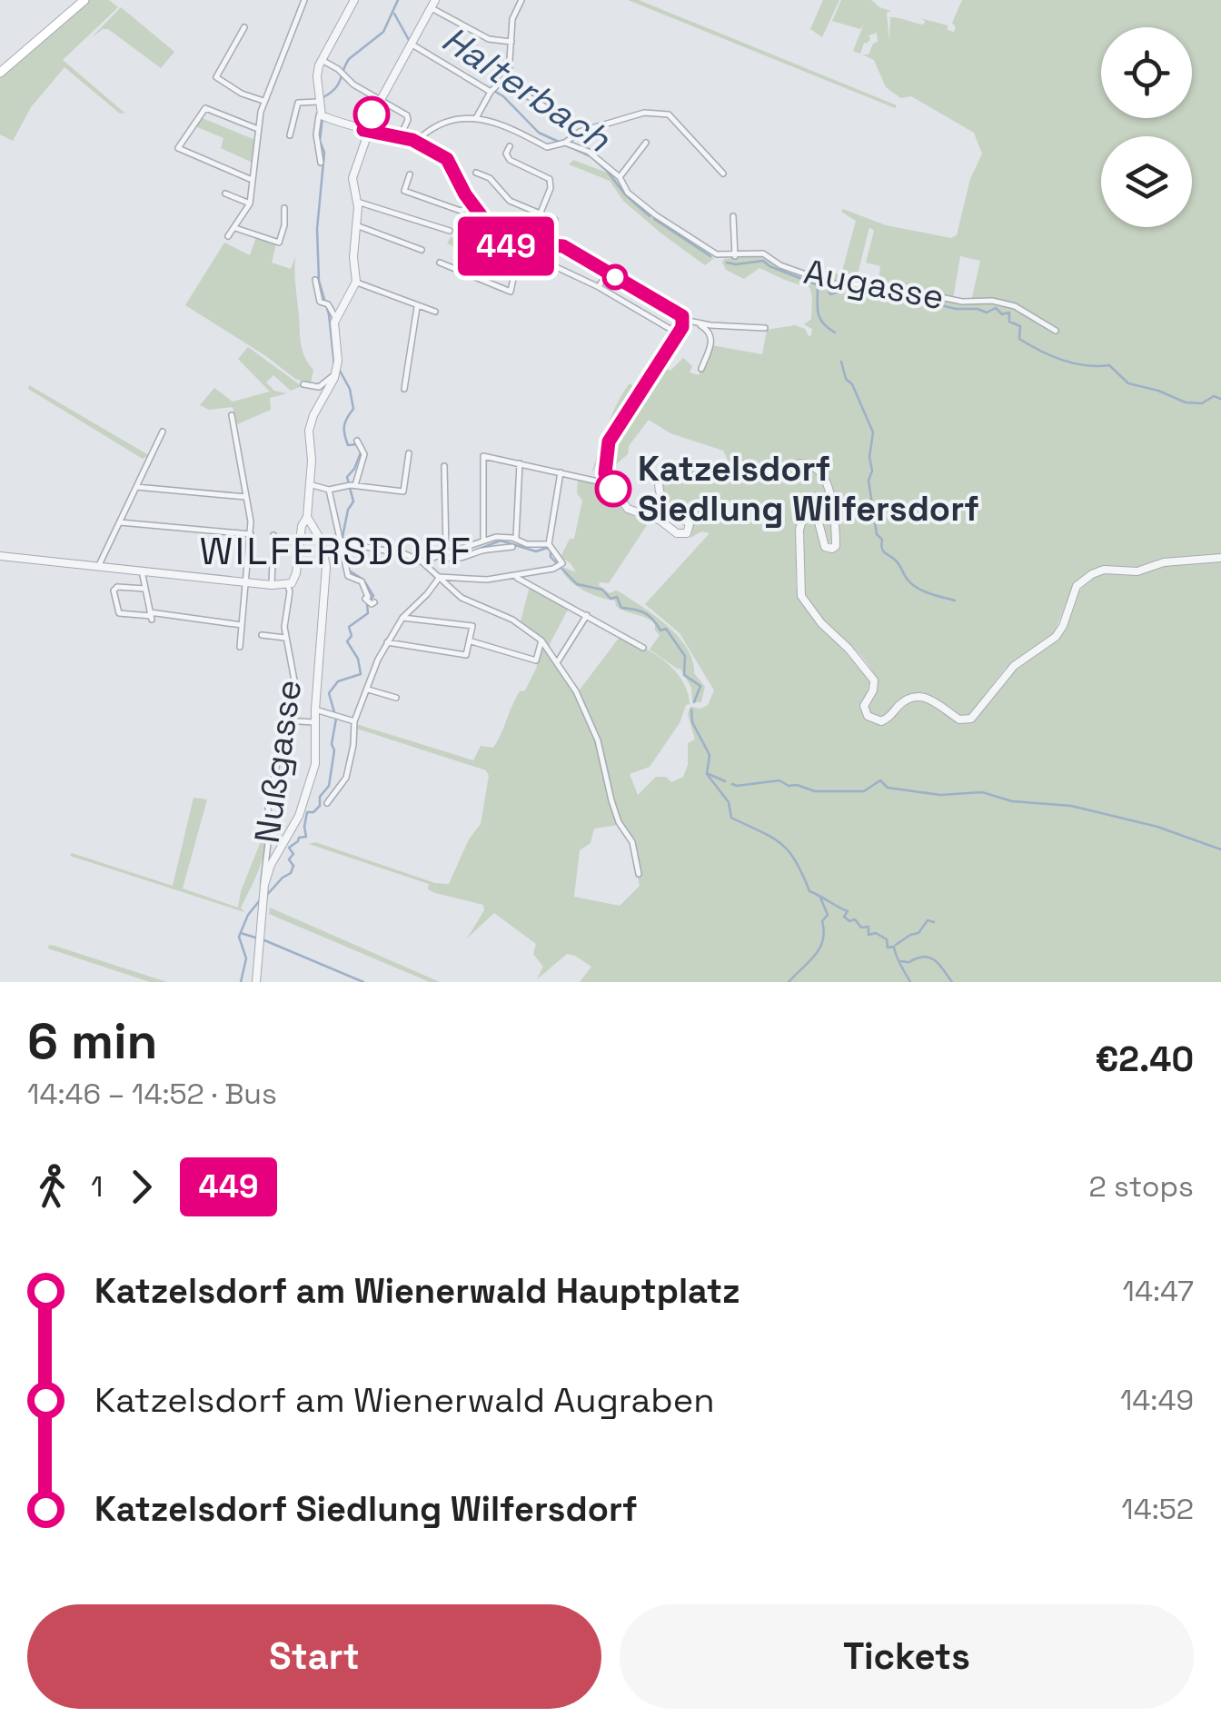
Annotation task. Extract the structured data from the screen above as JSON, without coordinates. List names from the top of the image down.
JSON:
{
  "streets": {
    "street": ["Augasse", "Nußgasse"]
  },
  "districts": ["WILFERSDORF"],
  "water": ["Halterbach"],
  "places": ["Katzelsdorf Siedlung Wilfersdorf"],
  "lines": ["bus line 449"],
  "page": {
    "on_map": "449",
    "heading": ["6 min", "14:46 – 14:52 · Bus", "€2.40"],
    "legs": ["1", "449", "2 stops"],
    "list": [
      {
        "name": "Katzelsdorf am Wienerwald Hauptplatz",
        "value": "14:47"
      },
      {
        "name": "Katzelsdorf am Wienerwald Augraben",
        "value": "14:49"
      },
      {
        "name": "Katzelsdorf Siedlung Wilfersdorf",
        "value": "14:52"
      }
    ],
    "buttons": ["Start", "Tickets"]
  }
}
